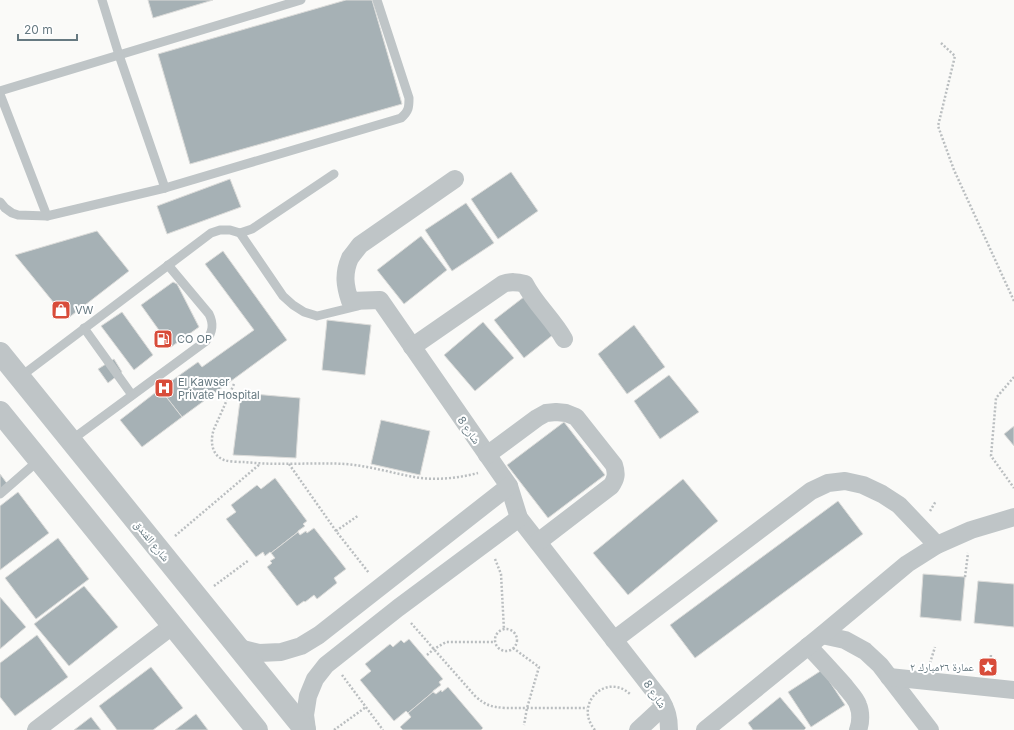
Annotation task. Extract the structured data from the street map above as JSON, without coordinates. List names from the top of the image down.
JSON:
{
  "streets": {
    "street": ["شارع 8", "شارع الفندق"]
  },
  "places": {
    "shop": ["VW"],
    "fuel station": ["CO OP"],
    "hospital": ["El Kawser Private Hospital"],
    "place": ["عمارة ٢٦مبارك ٢"]
  },
  "scale_bar": "20 m"
}
